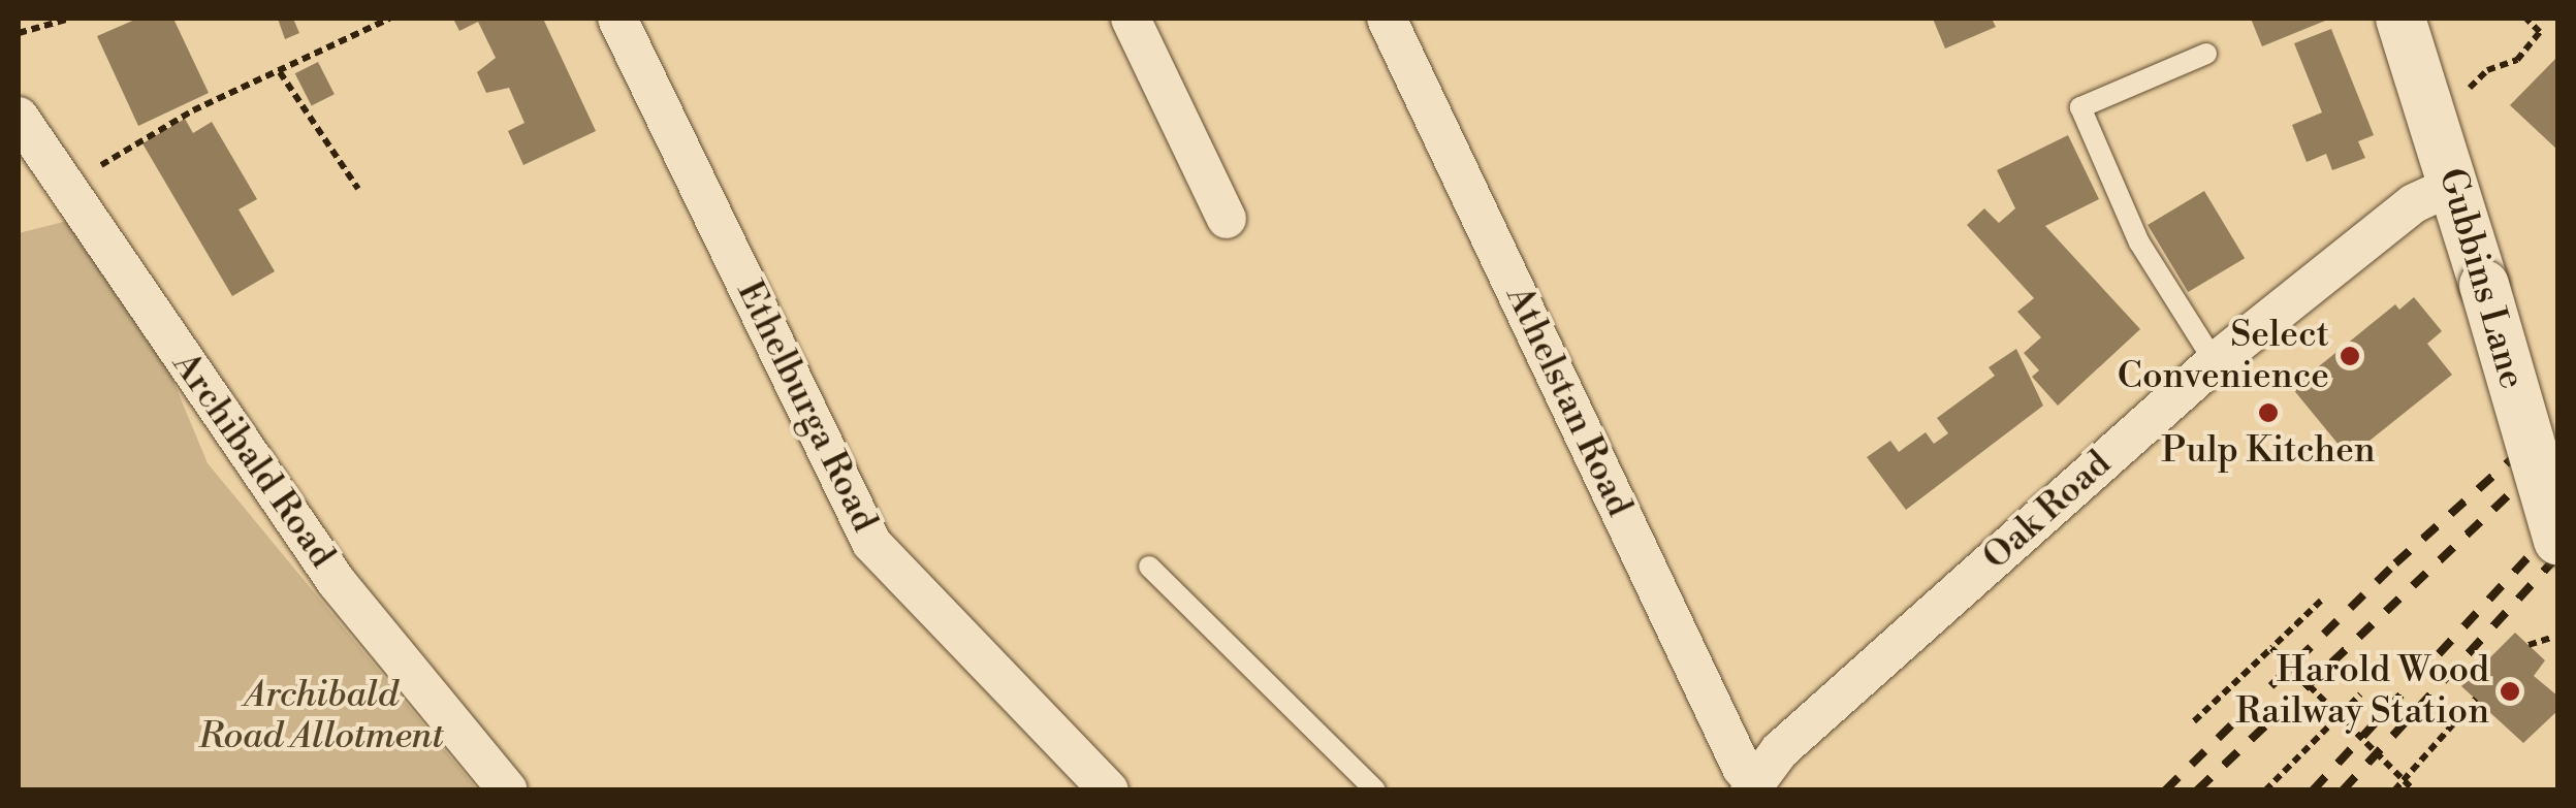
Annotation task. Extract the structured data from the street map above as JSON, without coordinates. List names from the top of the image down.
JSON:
{
  "streets": {
    "street": [
      "Gubbins Lane",
      "Athelstan Road",
      "Ethelburga Road",
      "Archibald Road",
      "Oak Road"
    ]
  },
  "crossings": [
    ["Gubbins Lane", "Oak Road"],
    ["Athelstan Road", "Oak Road"]
  ],
  "parks": ["Archibald Road Allotment"],
  "places": ["Select Convenience", "Pulp Kitchen", "Harold Wood Railway Station"]
}
